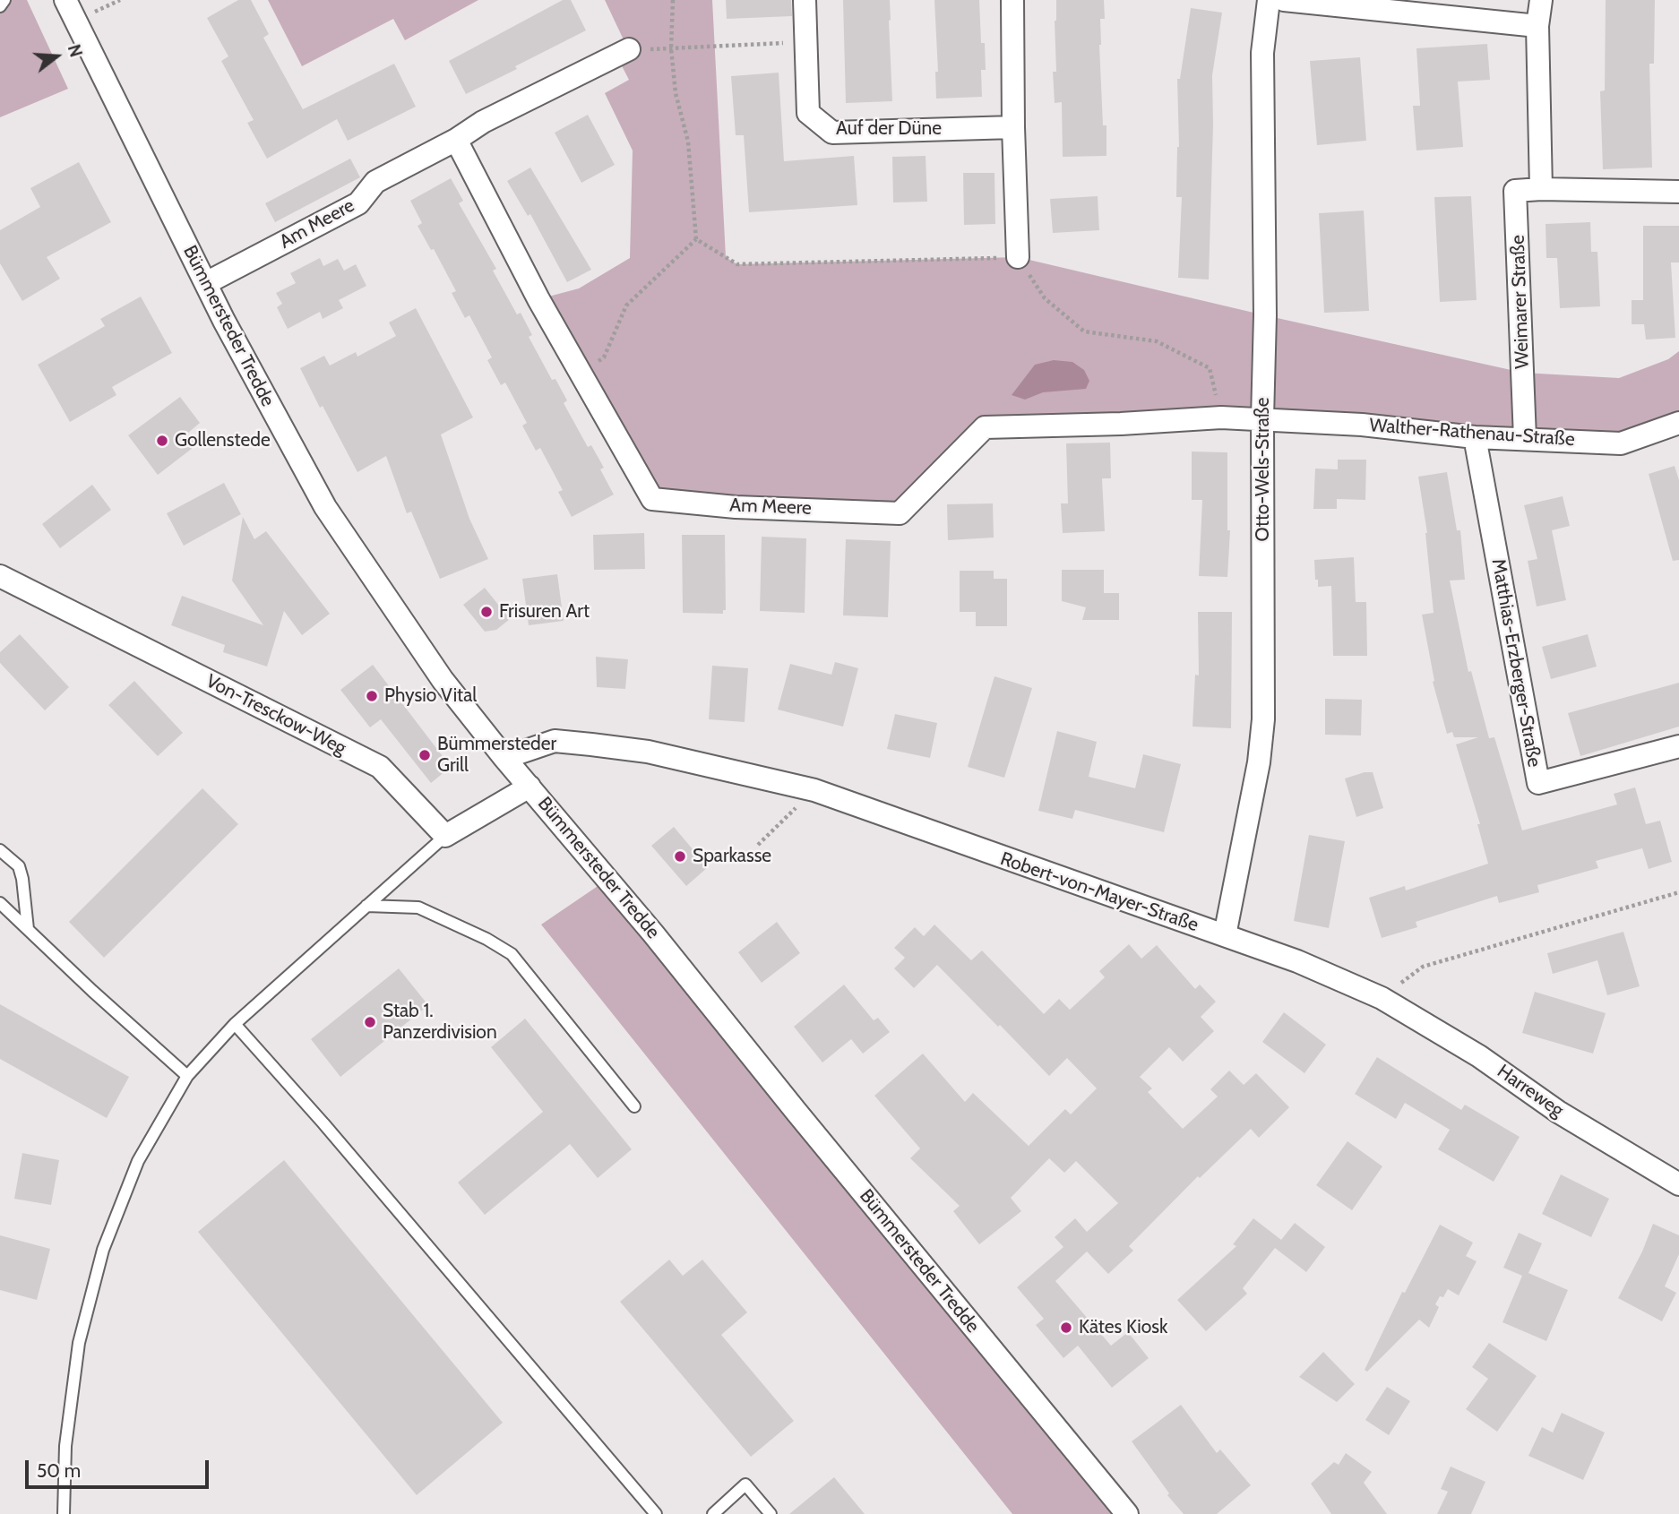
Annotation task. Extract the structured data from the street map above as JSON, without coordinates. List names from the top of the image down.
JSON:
{
  "streets": {
    "street": [
      "Auf der Düne",
      "Am Meere",
      "Weimarer Straße",
      "Bümmersteder Tredde",
      "Walther-Rathenau-Straße",
      "Otto-Wels-Straße",
      "Matthias-Erzberger-Straße",
      "Von-Tresckow-Weg",
      "Robert-von-Mayer-Straße",
      "Harreweg"
    ]
  },
  "crossings": [
    ["Am Meere", "Bümmersteder Tredde"],
    ["Am Meere", "Walther-Rathenau-Straße"],
    ["Am Meere", "Otto-Wels-Straße"],
    ["Weimarer Straße", "Walther-Rathenau-Straße"],
    ["Bümmersteder Tredde", "Robert-von-Mayer-Straße"],
    ["Walther-Rathenau-Straße", "Otto-Wels-Straße"],
    ["Walther-Rathenau-Straße", "Matthias-Erzberger-Straße"],
    ["Otto-Wels-Straße", "Robert-von-Mayer-Straße"],
    ["Robert-von-Mayer-Straße", "Harreweg"]
  ],
  "places": [
    "Gollenstede",
    "Frisuren Art",
    "Physio Vital",
    "Bümmersteder Grill",
    "Sparkasse",
    "Stab 1. Panzerdivision",
    "Kätes Kiosk"
  ],
  "scale_bar": "50 m",
  "north": "right"
}
